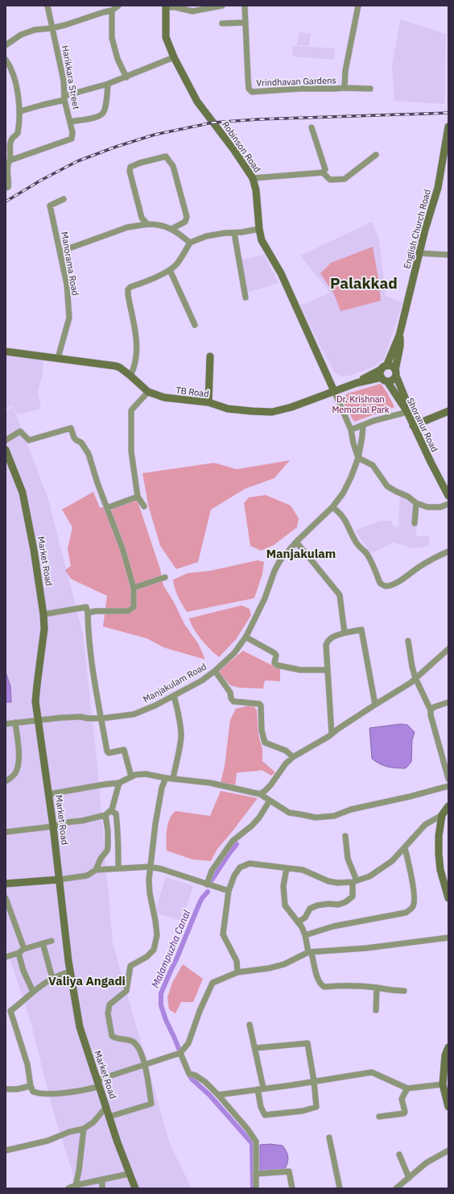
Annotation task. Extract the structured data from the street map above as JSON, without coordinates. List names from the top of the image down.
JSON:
{
  "streets": {
    "main road": [
      "Robinson Road",
      "English Church Road",
      "TB Road",
      "Shoranur Road",
      "Market Road"
    ],
    "street": [
      "Harikkara Street",
      "Vrindhavan Gardens",
      "Manorama Road",
      "Manjakulam Road"
    ]
  },
  "crossings": [
    ["Robinson Road", "TB Road"],
    ["English Church Road", "TB Road"],
    ["English Church Road", "Shoranur Road"],
    ["Manorama Road", "TB Road"],
    ["TB Road", "Shoranur Road"],
    ["Market Road", "Manjakulam Road"]
  ],
  "districts": ["Palakkad", "Manjakulam", "Valiya Angadi"],
  "water": ["Malampuzha Canal"],
  "parks": ["Dr. Krishnan Memorial Park"]
}
